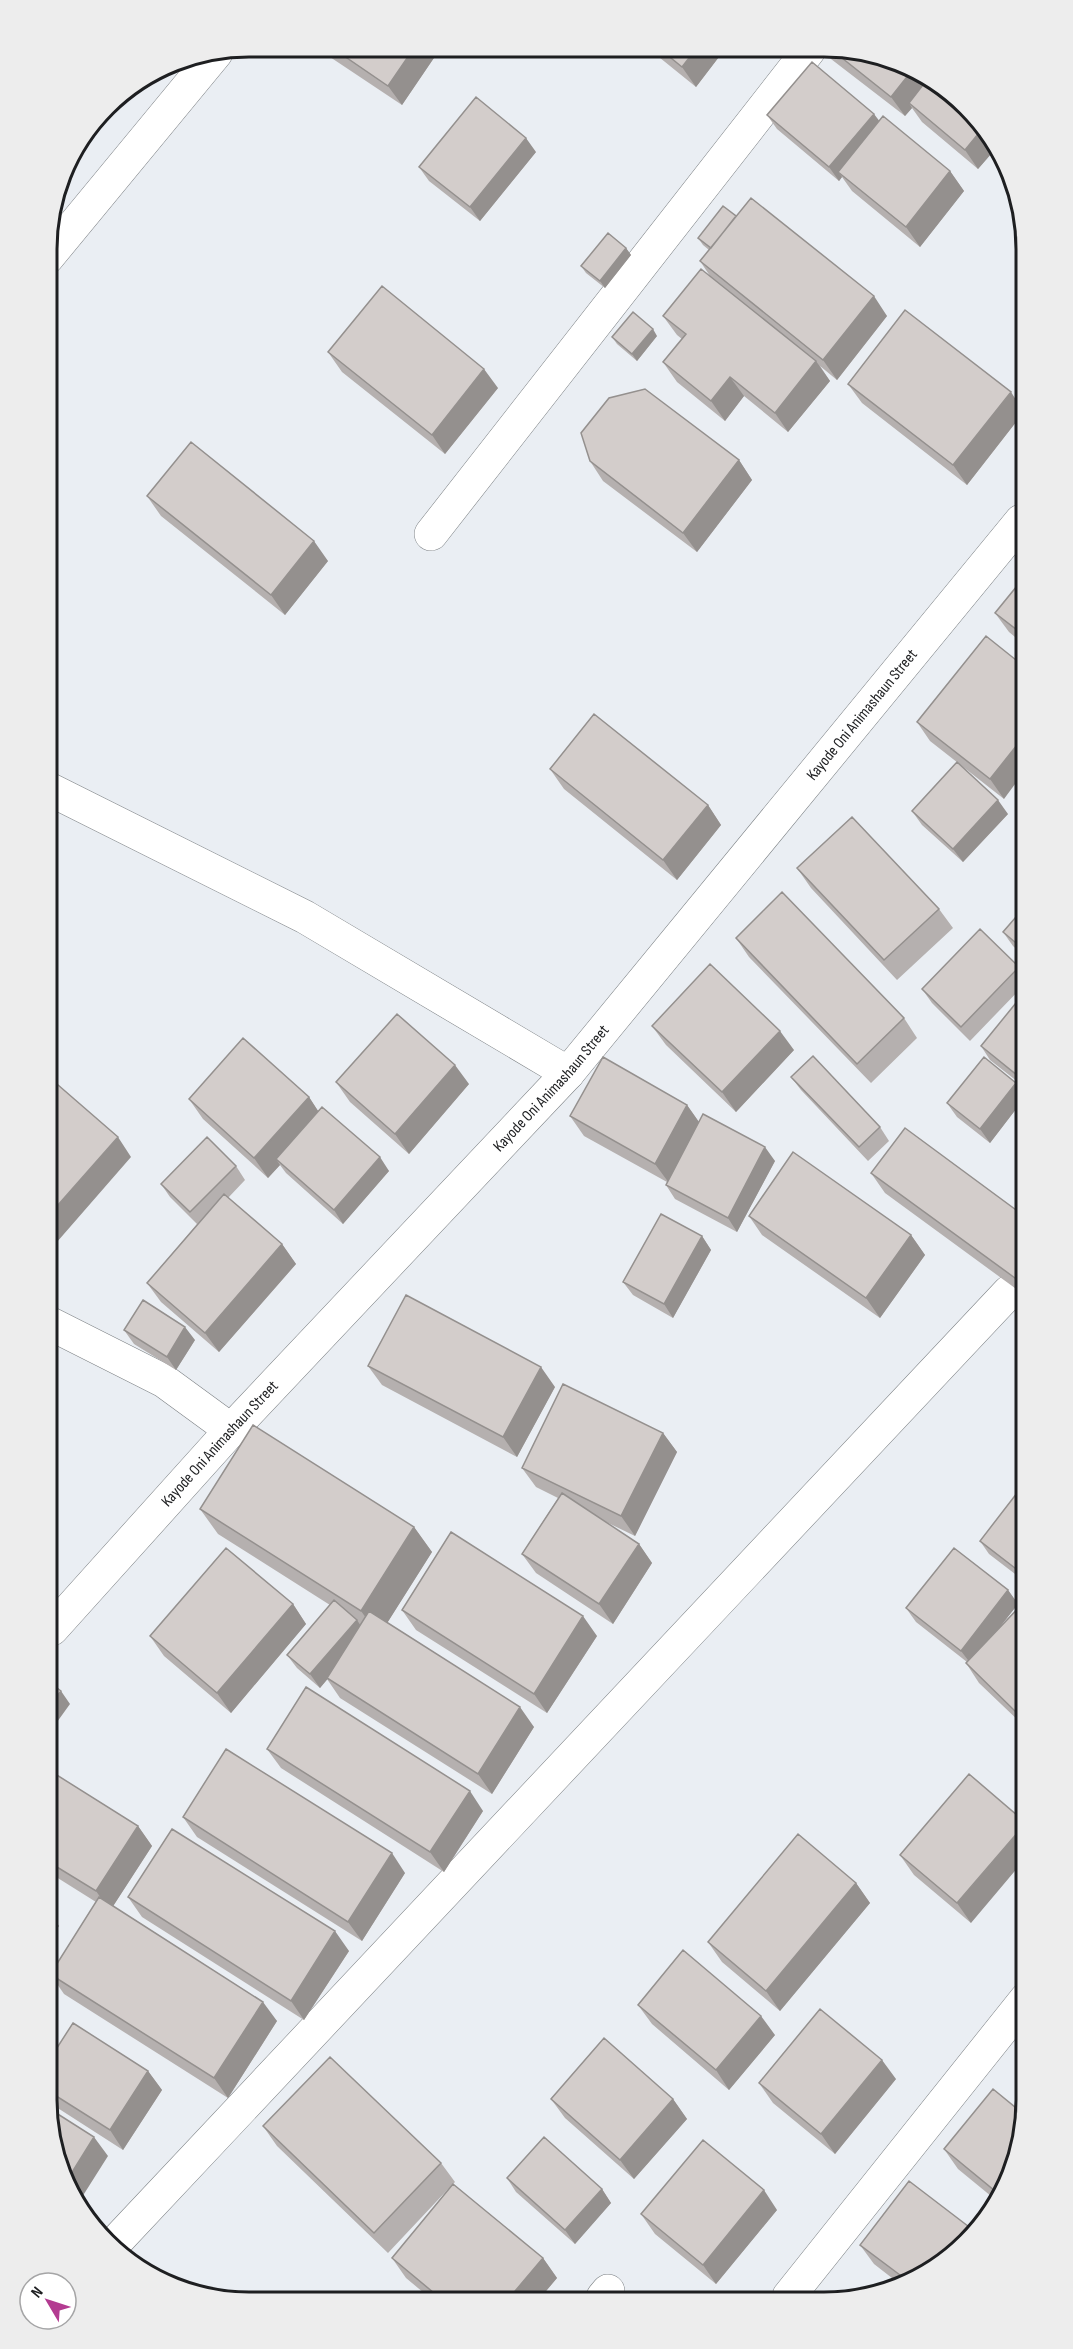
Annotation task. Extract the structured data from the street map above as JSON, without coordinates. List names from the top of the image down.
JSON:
{
  "streets": {
    "street": ["Kayode Oni Animashaun Street"]
  },
  "north": "top left"
}
